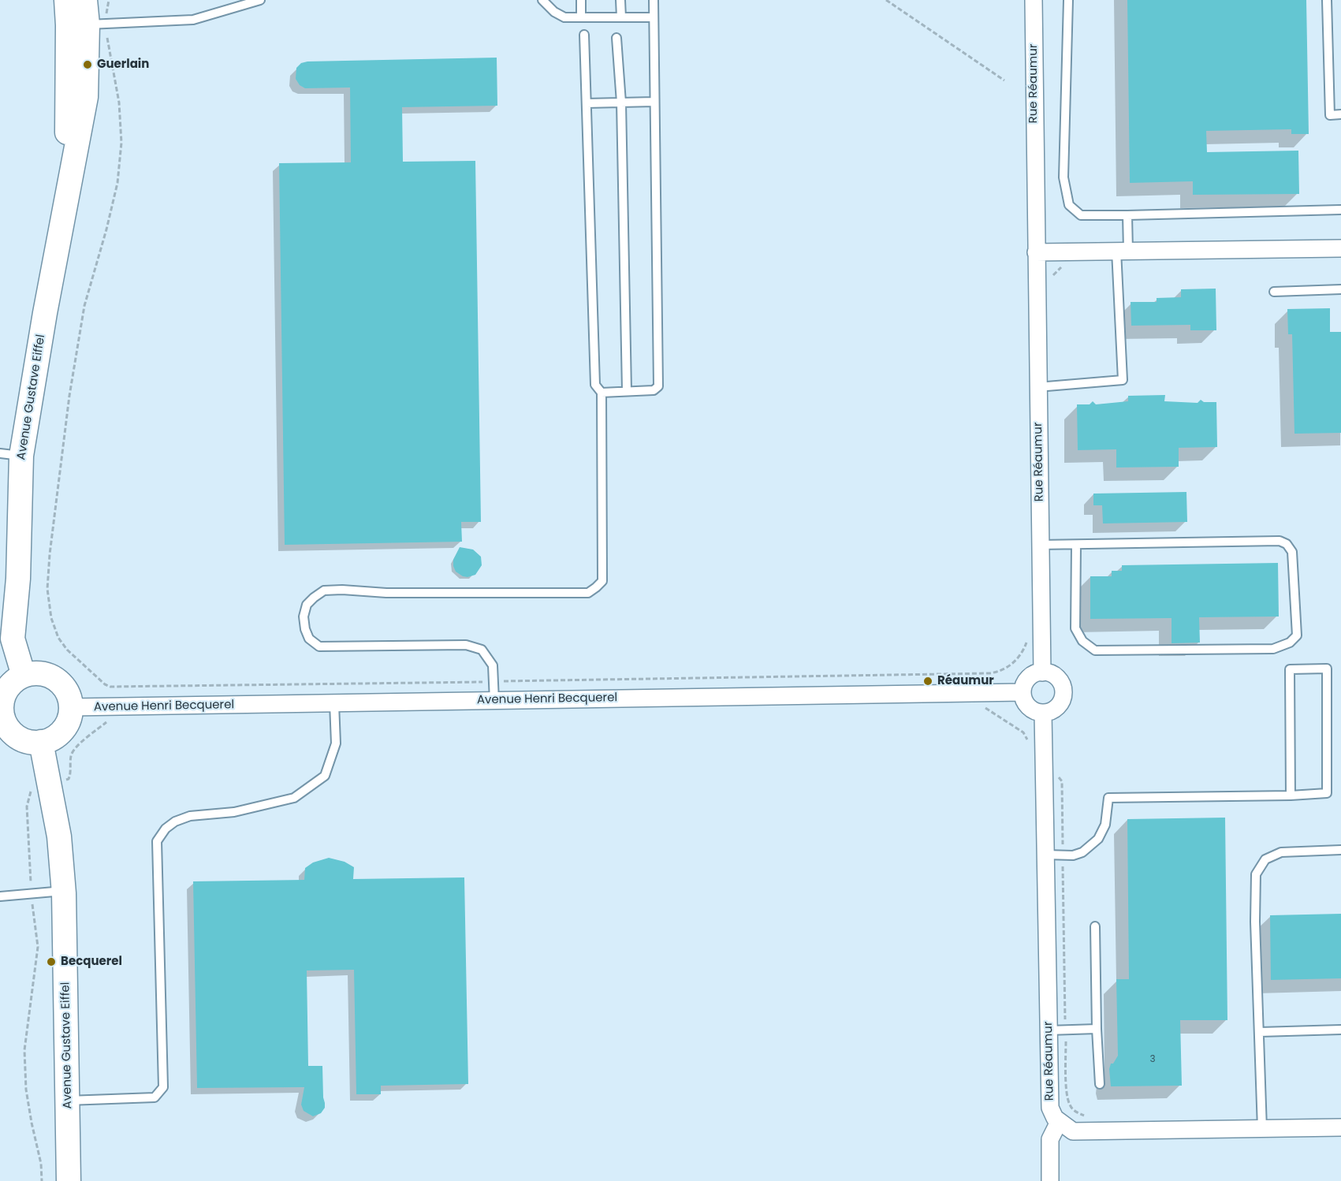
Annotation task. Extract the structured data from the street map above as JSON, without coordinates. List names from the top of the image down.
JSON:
{
  "streets": {
    "street": ["Rue Réaumur", "Avenue Gustave Eiffel", "Avenue Henri Becquerel"]
  },
  "crossings": [
    ["Rue Réaumur", "Avenue Henri Becquerel"],
    ["Avenue Gustave Eiffel", "Avenue Henri Becquerel"]
  ],
  "places": ["Guerlain", "Réaumur", "Becquerel"],
  "house_numbers": ["3"]
}
